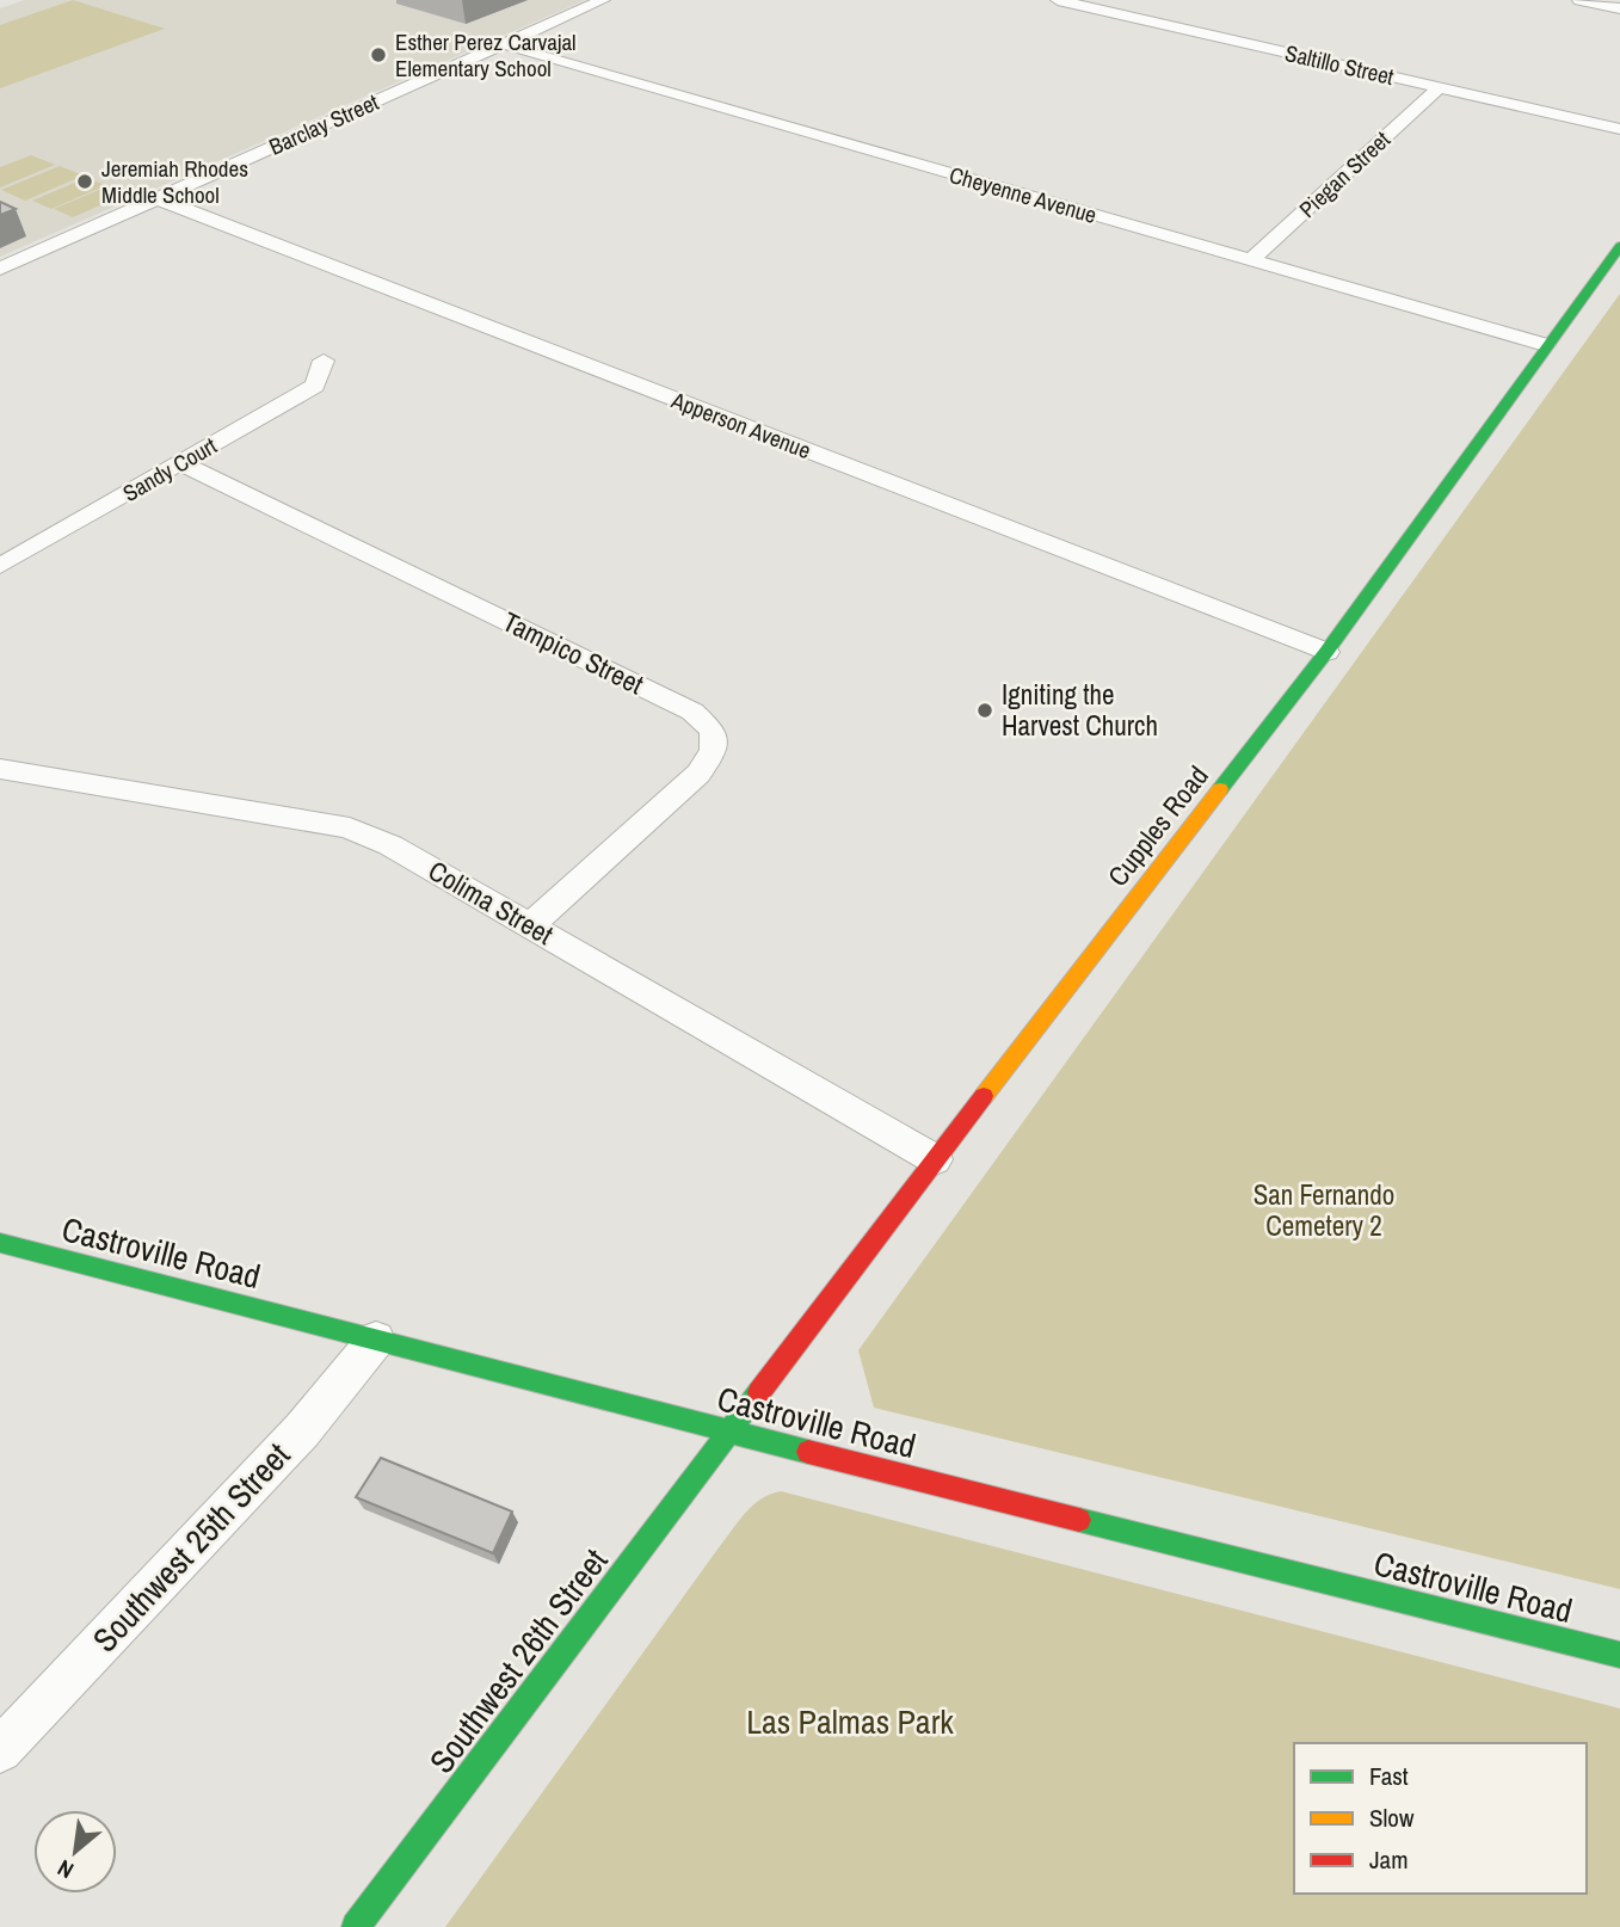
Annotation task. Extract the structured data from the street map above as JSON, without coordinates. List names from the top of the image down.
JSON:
{
  "streets": {
    "street": [
      "Saltillo Street",
      "Barclay Street",
      "Piegan Street",
      "Cheyenne Avenue",
      "Apperson Avenue",
      "Sandy Court",
      "Tampico Street",
      "Cupples Road",
      "Colima Street",
      "Castroville Road",
      "Southwest 25th Street",
      "Southwest 26th Street"
    ]
  },
  "crossings": [
    ["Saltillo Street", "Piegan Street"],
    ["Barclay Street", "Cheyenne Avenue"],
    ["Barclay Street", "Apperson Avenue"],
    ["Piegan Street", "Cheyenne Avenue"],
    ["Cheyenne Avenue", "Cupples Road"],
    ["Apperson Avenue", "Cupples Road"],
    ["Sandy Court", "Tampico Street"],
    ["Tampico Street", "Colima Street"],
    ["Cupples Road", "Colima Street"],
    ["Cupples Road", "Castroville Road"],
    ["Cupples Road", "Southwest 26th Street"],
    ["Castroville Road", "Southwest 25th Street"],
    ["Castroville Road", "Southwest 26th Street"]
  ],
  "parks": ["San Fernando Cemetery 2", "Las Palmas Park"],
  "places": ["Esther Perez Carvajal Elementary School", "Jeremiah Rhodes Middle School", "Igniting the Harvest Church"],
  "legend": ["Fast", "Slow", "Jam"],
  "north": "bottom left"
}
